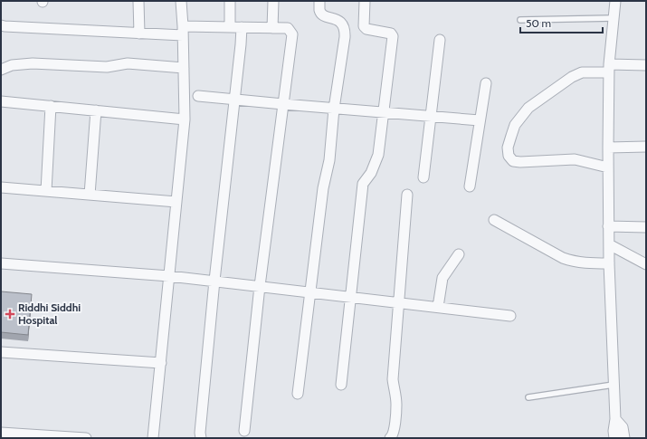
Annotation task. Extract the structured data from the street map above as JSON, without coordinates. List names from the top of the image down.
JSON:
{
  "places": {
    "health": ["Riddhi Siddhi Hospital"]
  },
  "scale_bar": "50 m"
}
